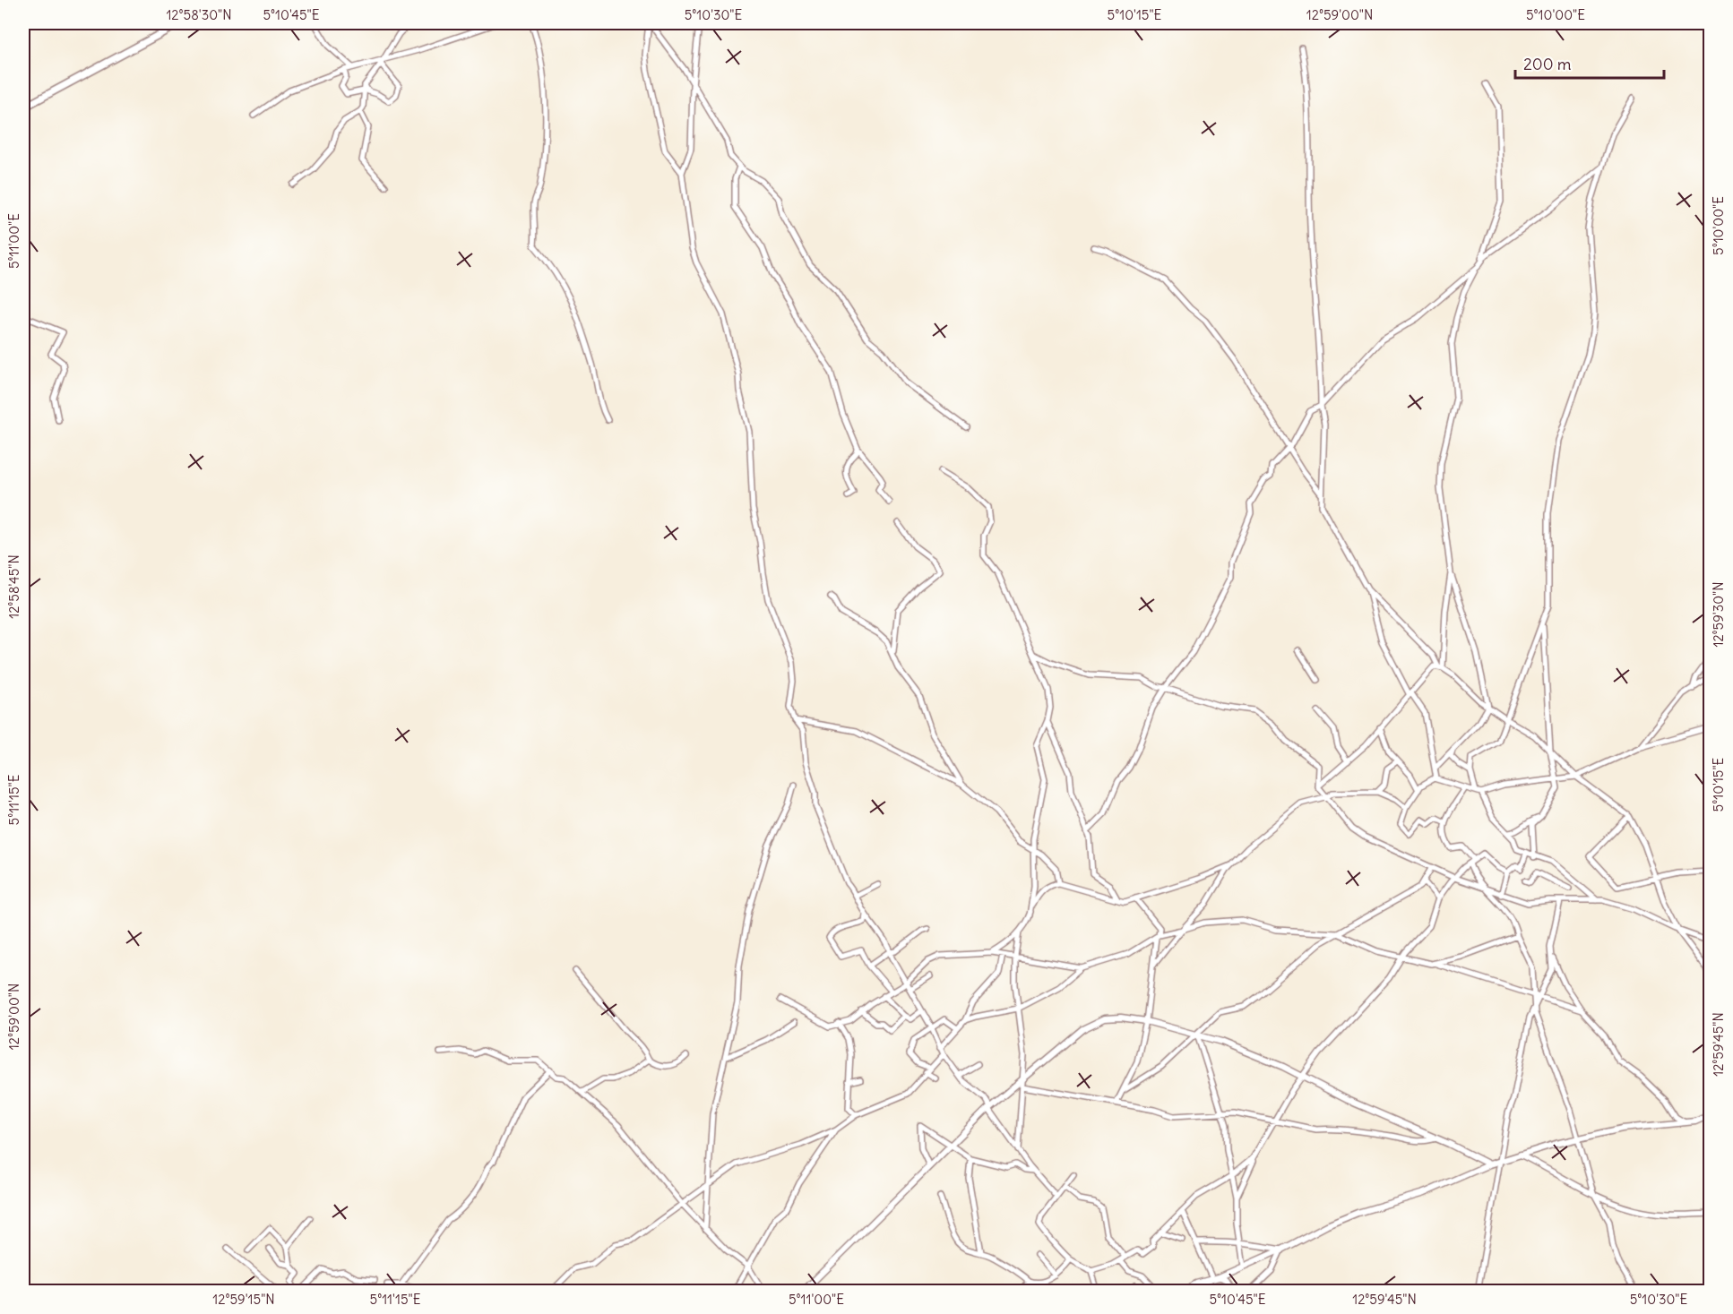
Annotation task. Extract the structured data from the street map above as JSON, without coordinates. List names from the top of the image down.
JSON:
{
  "scale_bar": "200 m",
  "coordinates": [
    "12°58'30\"N",
    "5°10'45\"E",
    "5°10'30\"E",
    "5°10'15\"E",
    "12°59'00\"N",
    "5°10'00\"E",
    "5°11'00\"E",
    "12°58'45\"N",
    "12°59'30\"N",
    "5°11'15\"E",
    "12°59'45\"N",
    "12°59'15\"N"
  ]
}
